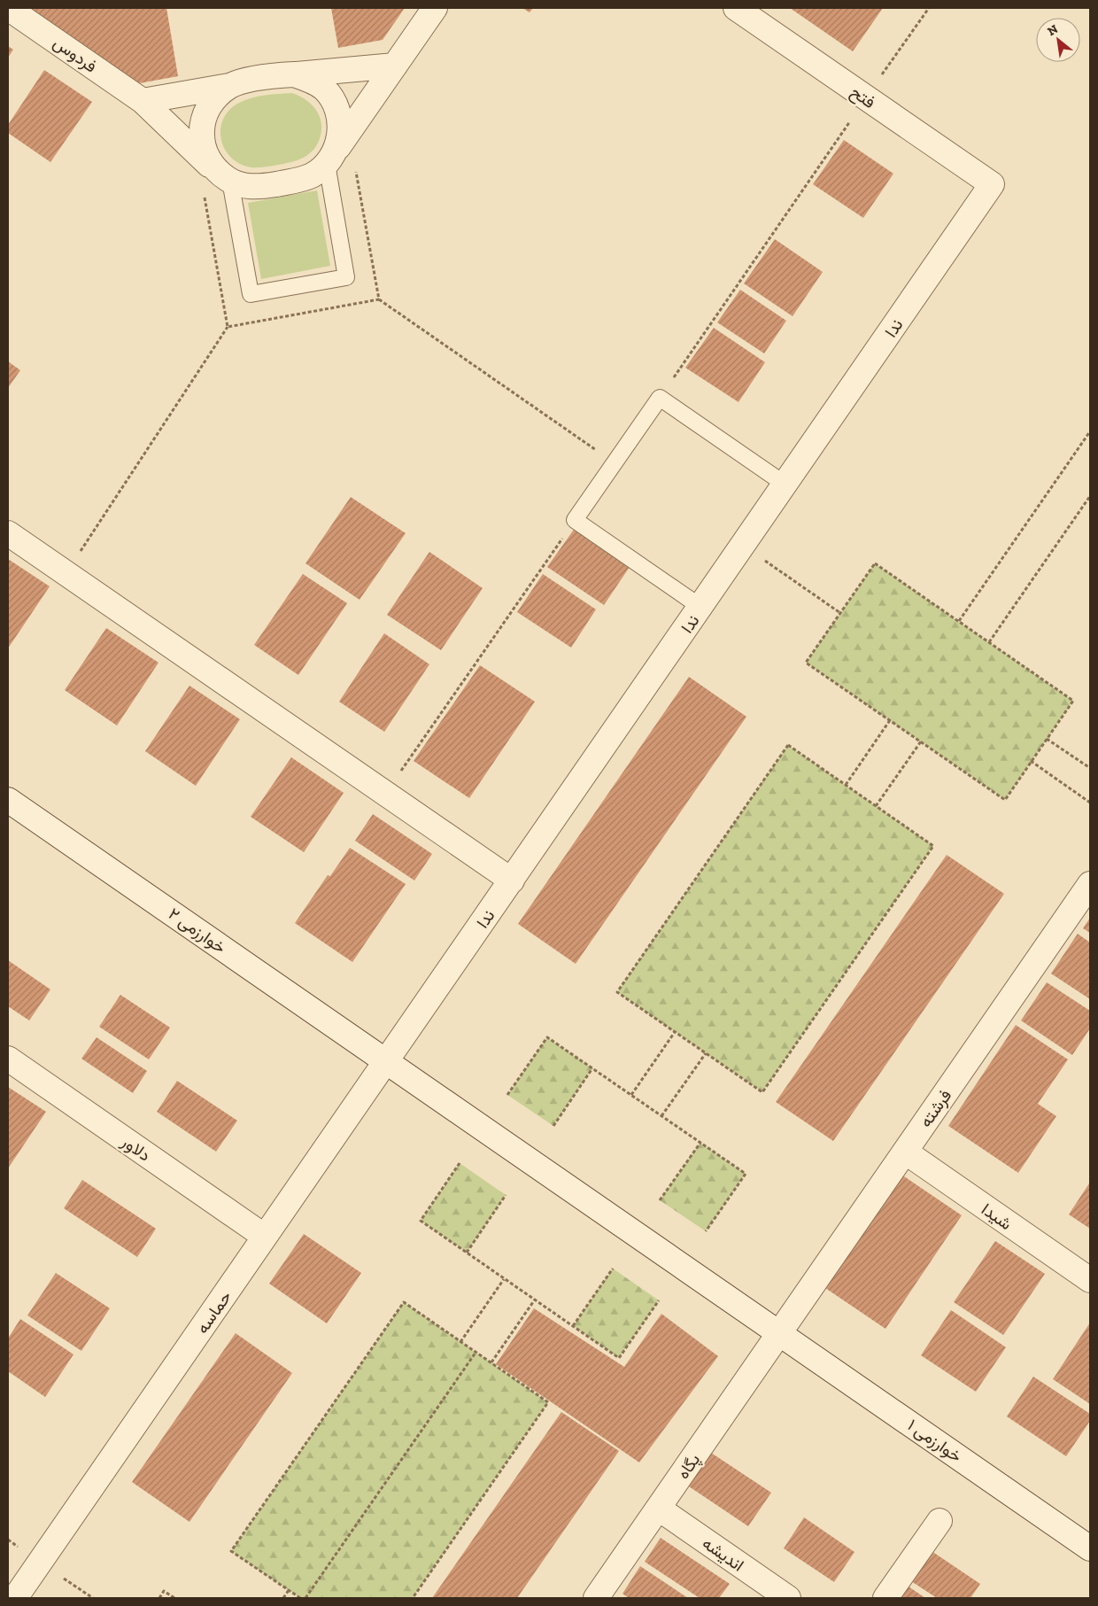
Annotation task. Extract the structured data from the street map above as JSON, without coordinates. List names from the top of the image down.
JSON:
{
  "streets": {
    "street": [
      "فردوس",
      "فتح",
      "ندا",
      "خوارزمی ۲",
      "فرشته",
      "دلاور",
      "شیدا",
      "حماسه",
      "خوارزمی ۱",
      "پگاه",
      "اندیشه"
    ]
  },
  "crossings": [
    ["فتح", "ندا"],
    ["ندا", "خوارزمی ۲"],
    ["ندا", "حماسه"],
    ["خوارزمی ۲", "فرشته"],
    ["خوارزمی ۲", "حماسه"],
    ["خوارزمی ۲", "خوارزمی ۱"],
    ["خوارزمی ۲", "پگاه"],
    ["فرشته", "شیدا"],
    ["فرشته", "خوارزمی ۱"],
    ["فرشته", "پگاه"],
    ["دلاور", "حماسه"],
    ["خوارزمی ۱", "پگاه"],
    ["پگاه", "اندیشه"]
  ],
  "north": "top left"
}
